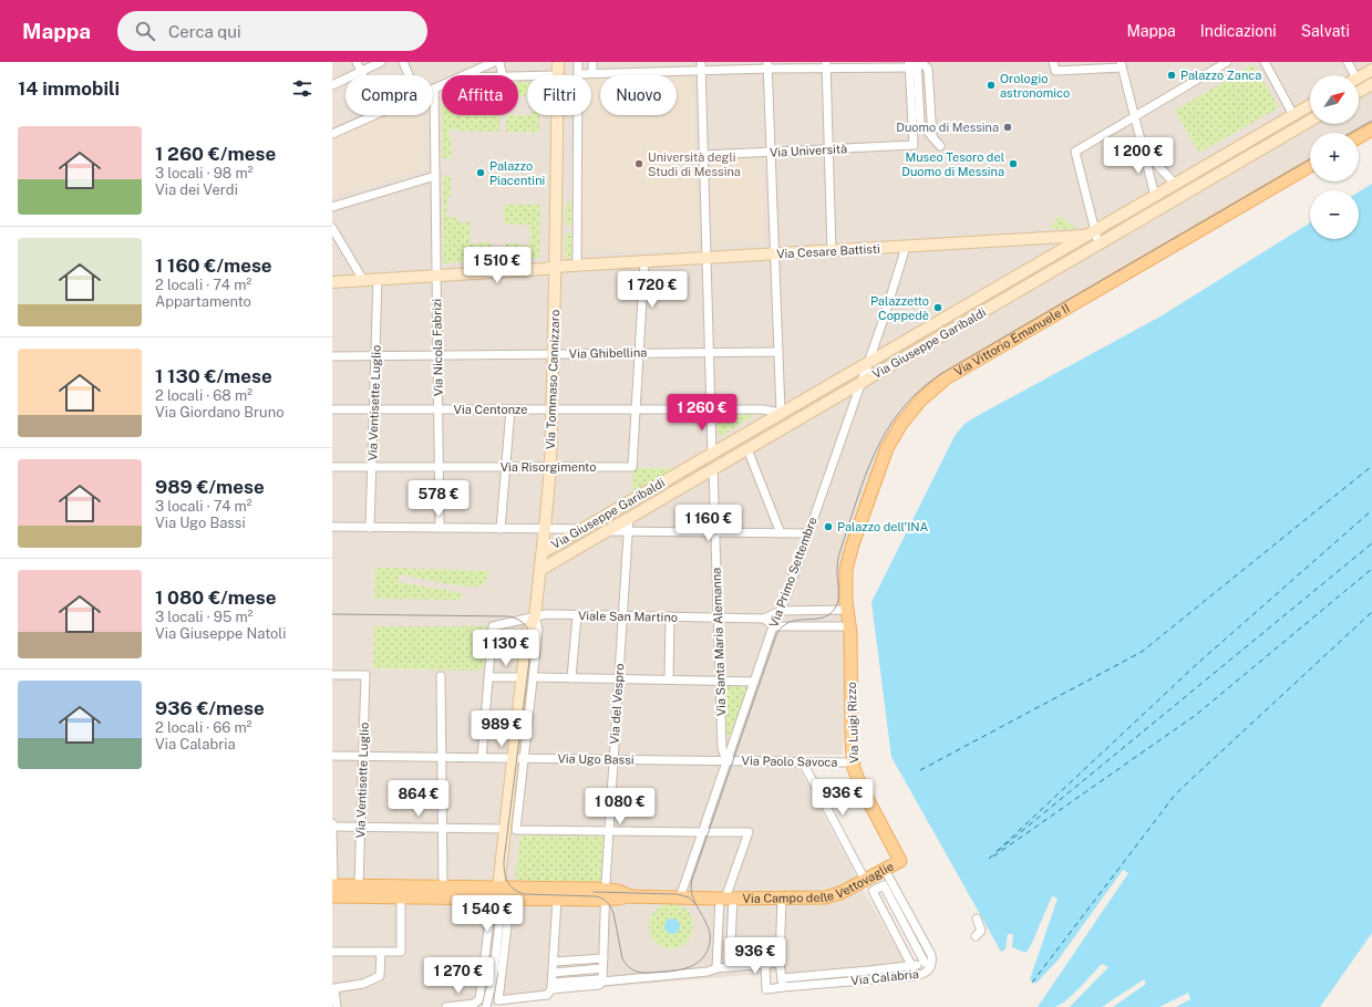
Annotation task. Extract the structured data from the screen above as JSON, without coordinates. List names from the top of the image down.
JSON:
{
  "streets": {
    "main road": ["Via Vittorio Emanuele II", "Via Luigi Rizzo", "Via Campo delle Vettovaglie"],
    "street": [
      "Via Università",
      "Via Cesare Battisti",
      "Via Giuseppe Garibaldi",
      "Via Nicola Fabrizi",
      "Via Ghibellina",
      "Via Tommaso Cannizzaro",
      "Via Ventisette Luglio",
      "Via Centonze",
      "Via Risorgimento",
      "Via Primo Settembre",
      "Viale San Martino",
      "Via Santa Maria Alemanna",
      "Via del Vespro",
      "Via Ugo Bassi",
      "Via Paolo Savoca",
      "Via Calabria"
    ]
  },
  "crossings": [
    ["Via Cesare Battisti", "Via Giuseppe Garibaldi"],
    ["Via Cesare Battisti", "Via Nicola Fabrizi"],
    ["Via Cesare Battisti", "Via Tommaso Cannizzaro"],
    ["Via Cesare Battisti", "Via Ventisette Luglio"],
    ["Via Cesare Battisti", "Via Primo Settembre"],
    ["Via Vittorio Emanuele II", "Via Luigi Rizzo"],
    ["Via Giuseppe Garibaldi", "Via Tommaso Cannizzaro"],
    ["Via Giuseppe Garibaldi", "Via Centonze"],
    ["Via Giuseppe Garibaldi", "Via Primo Settembre"],
    ["Via Giuseppe Garibaldi", "Via Santa Maria Alemanna"],
    ["Via Giuseppe Garibaldi", "Via del Vespro"],
    ["Via Nicola Fabrizi", "Via Ghibellina"],
    ["Via Nicola Fabrizi", "Via Centonze"],
    ["Via Nicola Fabrizi", "Via Risorgimento"],
    ["Via Ghibellina", "Via Tommaso Cannizzaro"],
    ["Via Ghibellina", "Via Ventisette Luglio"],
    ["Via Tommaso Cannizzaro", "Via Centonze"],
    ["Via Tommaso Cannizzaro", "Via Risorgimento"],
    ["Via Tommaso Cannizzaro", "Viale San Martino"],
    ["Via Tommaso Cannizzaro", "Via Ugo Bassi"],
    ["Via Ventisette Luglio", "Via Centonze"],
    ["Via Ventisette Luglio", "Via Risorgimento"],
    ["Via Ventisette Luglio", "Via Ugo Bassi"],
    ["Via Centonze", "Via Risorgimento"],
    ["Via Primo Settembre", "Via Santa Maria Alemanna"],
    ["Via Primo Settembre", "Via Ugo Bassi"],
    ["Via Primo Settembre", "Via Paolo Savoca"],
    ["Via Primo Settembre", "Via Campo delle Vettovaglie"],
    ["Viale San Martino", "Via Santa Maria Alemanna"],
    ["Viale San Martino", "Via del Vespro"],
    ["Via Santa Maria Alemanna", "Via Ugo Bassi"],
    ["Via Santa Maria Alemanna", "Via Paolo Savoca"],
    ["Via del Vespro", "Via Ugo Bassi"],
    ["Via del Vespro", "Via Campo delle Vettovaglie"],
    ["Via Luigi Rizzo", "Via Paolo Savoca"],
    ["Via Luigi Rizzo", "Via Campo delle Vettovaglie"],
    ["Via Ugo Bassi", "Via Paolo Savoca"]
  ],
  "places": [
    "Palazzo Zanca",
    "Orologio astronomico",
    "Duomo di Messina",
    "Università degli Studi di Messina",
    "Museo Tesoro del Duomo di Messina",
    "Palazzo Piacentini",
    "Palazzetto Coppedè",
    "Palazzo dell'INA"
  ],
  "north": "top right",
  "page": {
    "header": "Mappa",
    "search": "Cerca qui",
    "nav": ["Mappa", "Indicazioni", "Salvati"],
    "heading": "14 immobili",
    "map_buttons": ["+", "−"],
    "chip": [
      "Compra",
      "Affitta",
      "Filtri",
      "Nuovo"
    ],
    "list": [
      {
        "name": "1 260 €/mese",
        "note": "3 locali · 98 m² · Via dei Verdi"
      },
      {
        "name": "1 160 €/mese",
        "note": "2 locali · 74 m² · Appartamento"
      },
      {
        "name": "1 130 €/mese",
        "note": "2 locali · 68 m² · Via Giordano Bruno"
      },
      {
        "name": "989 €/mese",
        "note": "3 locali · 74 m² · Via Ugo Bassi"
      },
      {
        "name": "1 080 €/mese",
        "note": "3 locali · 95 m² · Via Giuseppe Natoli"
      },
      {
        "name": "936 €/mese",
        "note": "2 locali · 66 m² · Via Calabria"
      }
    ],
    "price": [
      "1 200 €",
      "1 510 €",
      "1 720 €",
      "1 260 €",
      "578 €",
      "1 160 €",
      "1 130 €",
      "989 €",
      "936 €",
      "864 €",
      "1 080 €",
      "1 540 €",
      "936 €",
      "1 270 €"
    ]
  }
}
